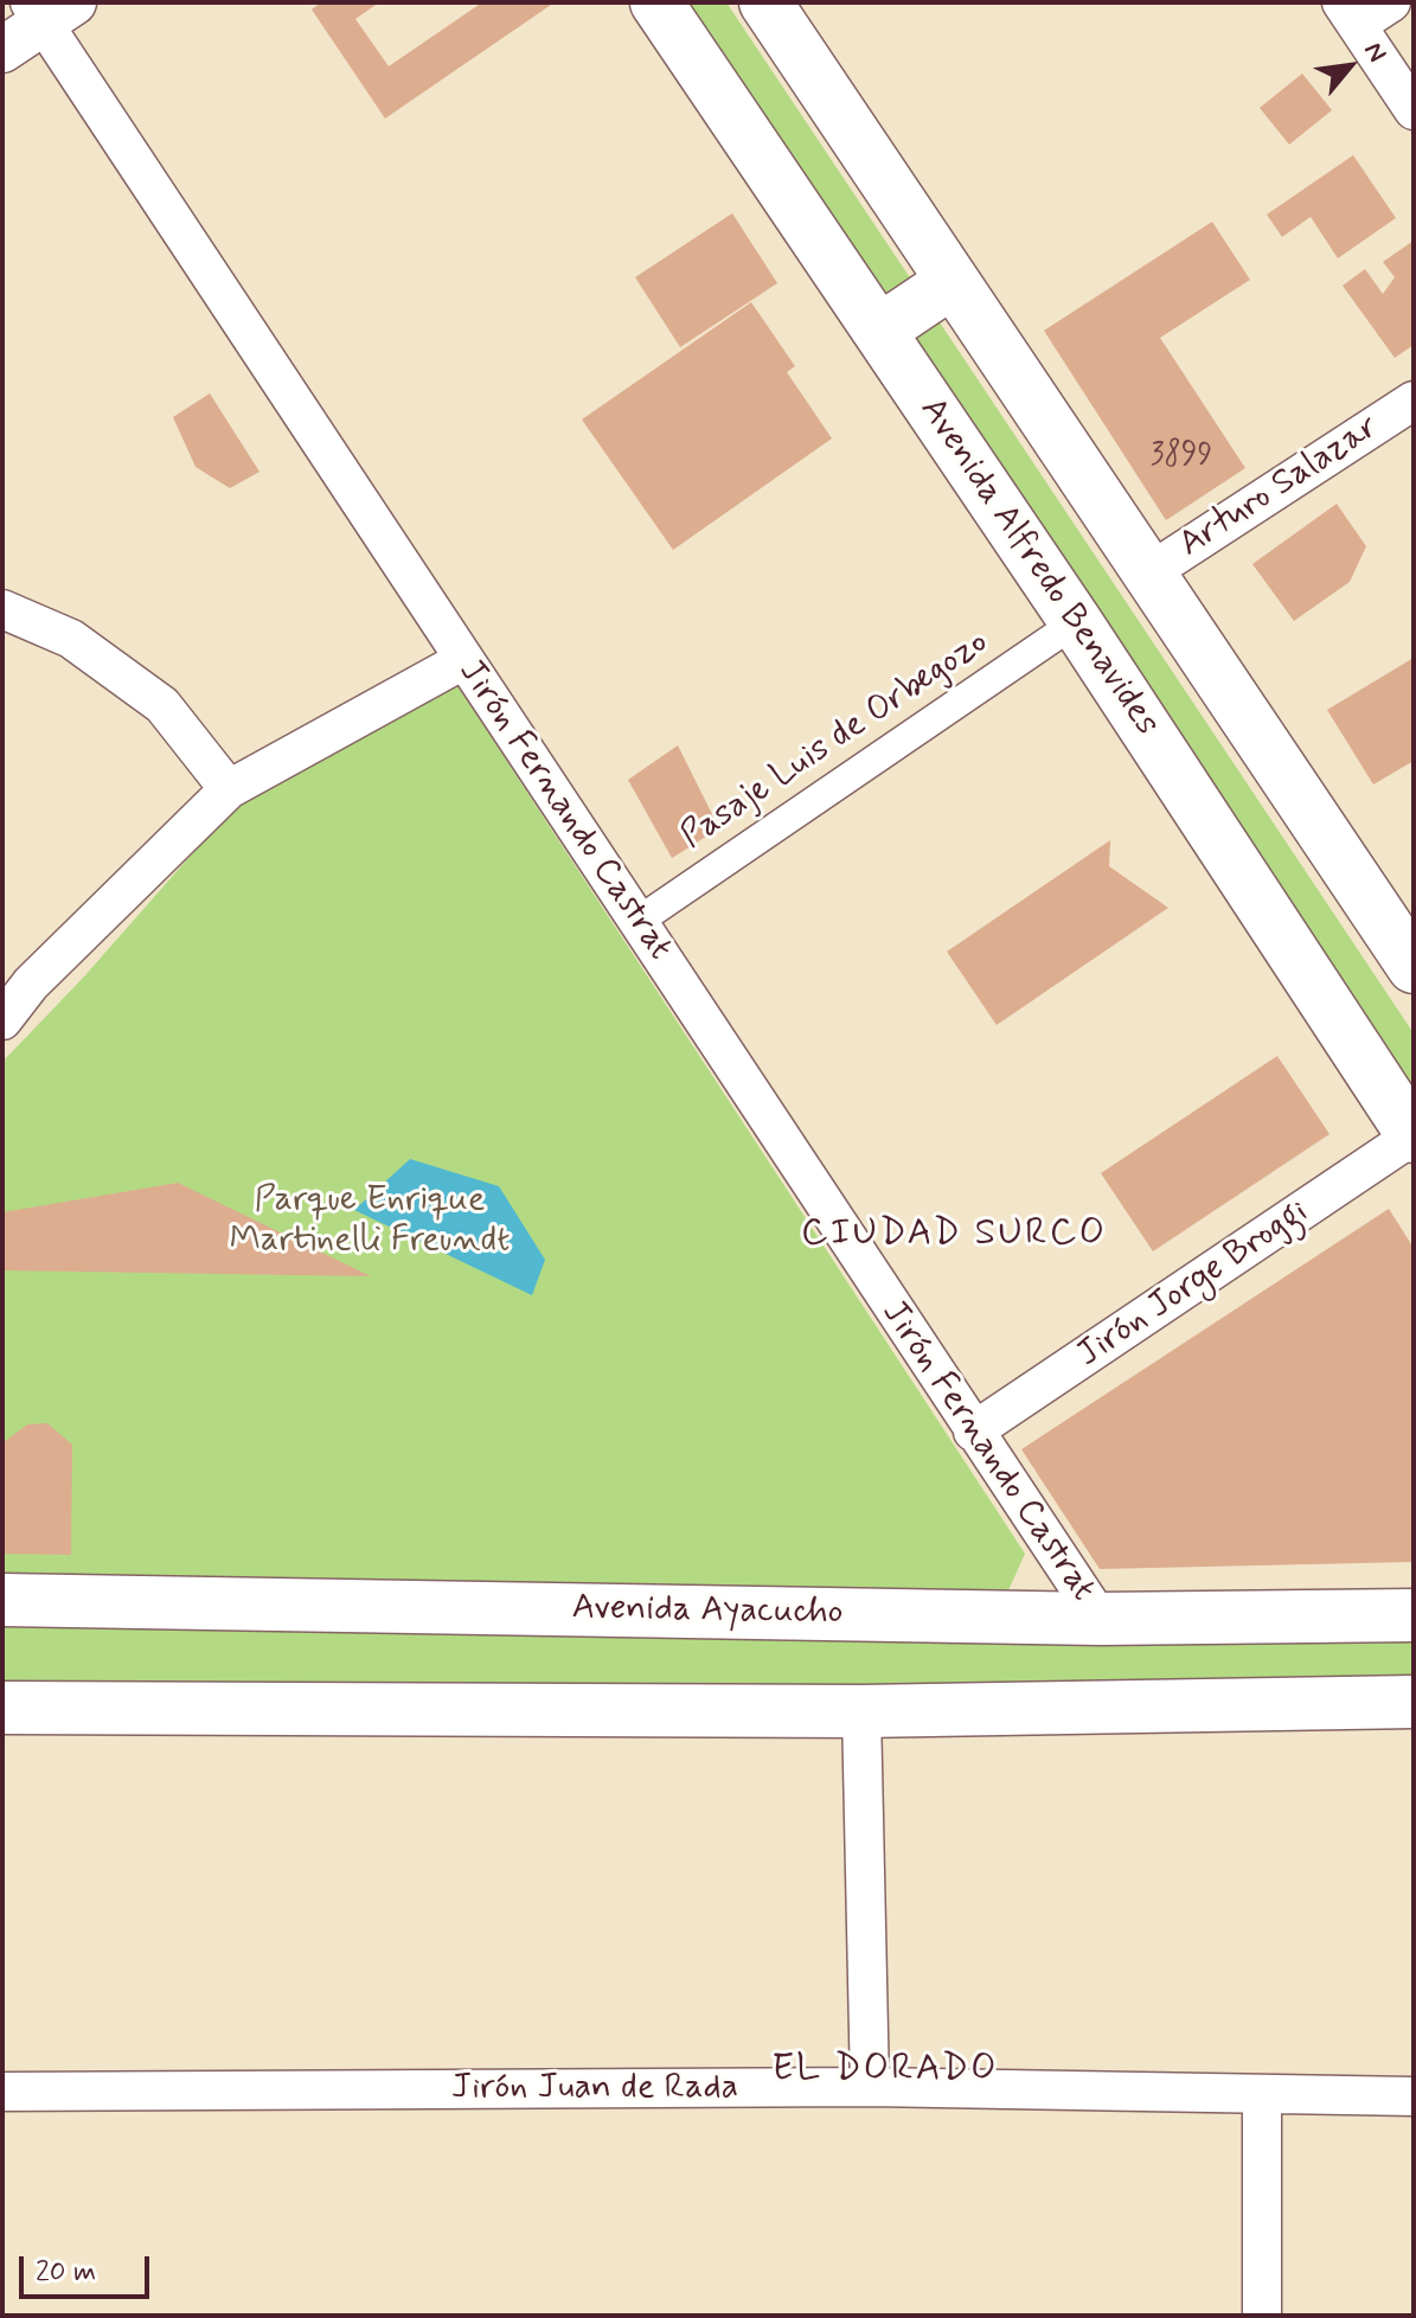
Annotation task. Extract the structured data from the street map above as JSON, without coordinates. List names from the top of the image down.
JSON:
{
  "streets": {
    "main road": ["Avenida Alfredo Benavides", "Avenida Ayacucho"],
    "street": [
      "Arturo Salazar",
      "Pasaje Luis de Orbegozo",
      "Jirón Fernando Castrat",
      "Jirón Jorge Broggi",
      "Jirón Juan de Rada"
    ]
  },
  "crossings": [
    ["Avenida Alfredo Benavides", "Pasaje Luis de Orbegozo"],
    ["Avenida Alfredo Benavides", "Jirón Jorge Broggi"],
    ["Pasaje Luis de Orbegozo", "Jirón Fernando Castrat"],
    ["Jirón Fernando Castrat", "Jirón Jorge Broggi"],
    ["Jirón Fernando Castrat", "Avenida Ayacucho"]
  ],
  "districts": ["CIUDAD SURCO", "EL DORADO"],
  "parks": ["Parque Enrique Martinelli Freundt"],
  "house_numbers": ["3899"],
  "scale_bar": "20 m",
  "north": "top right"
}
